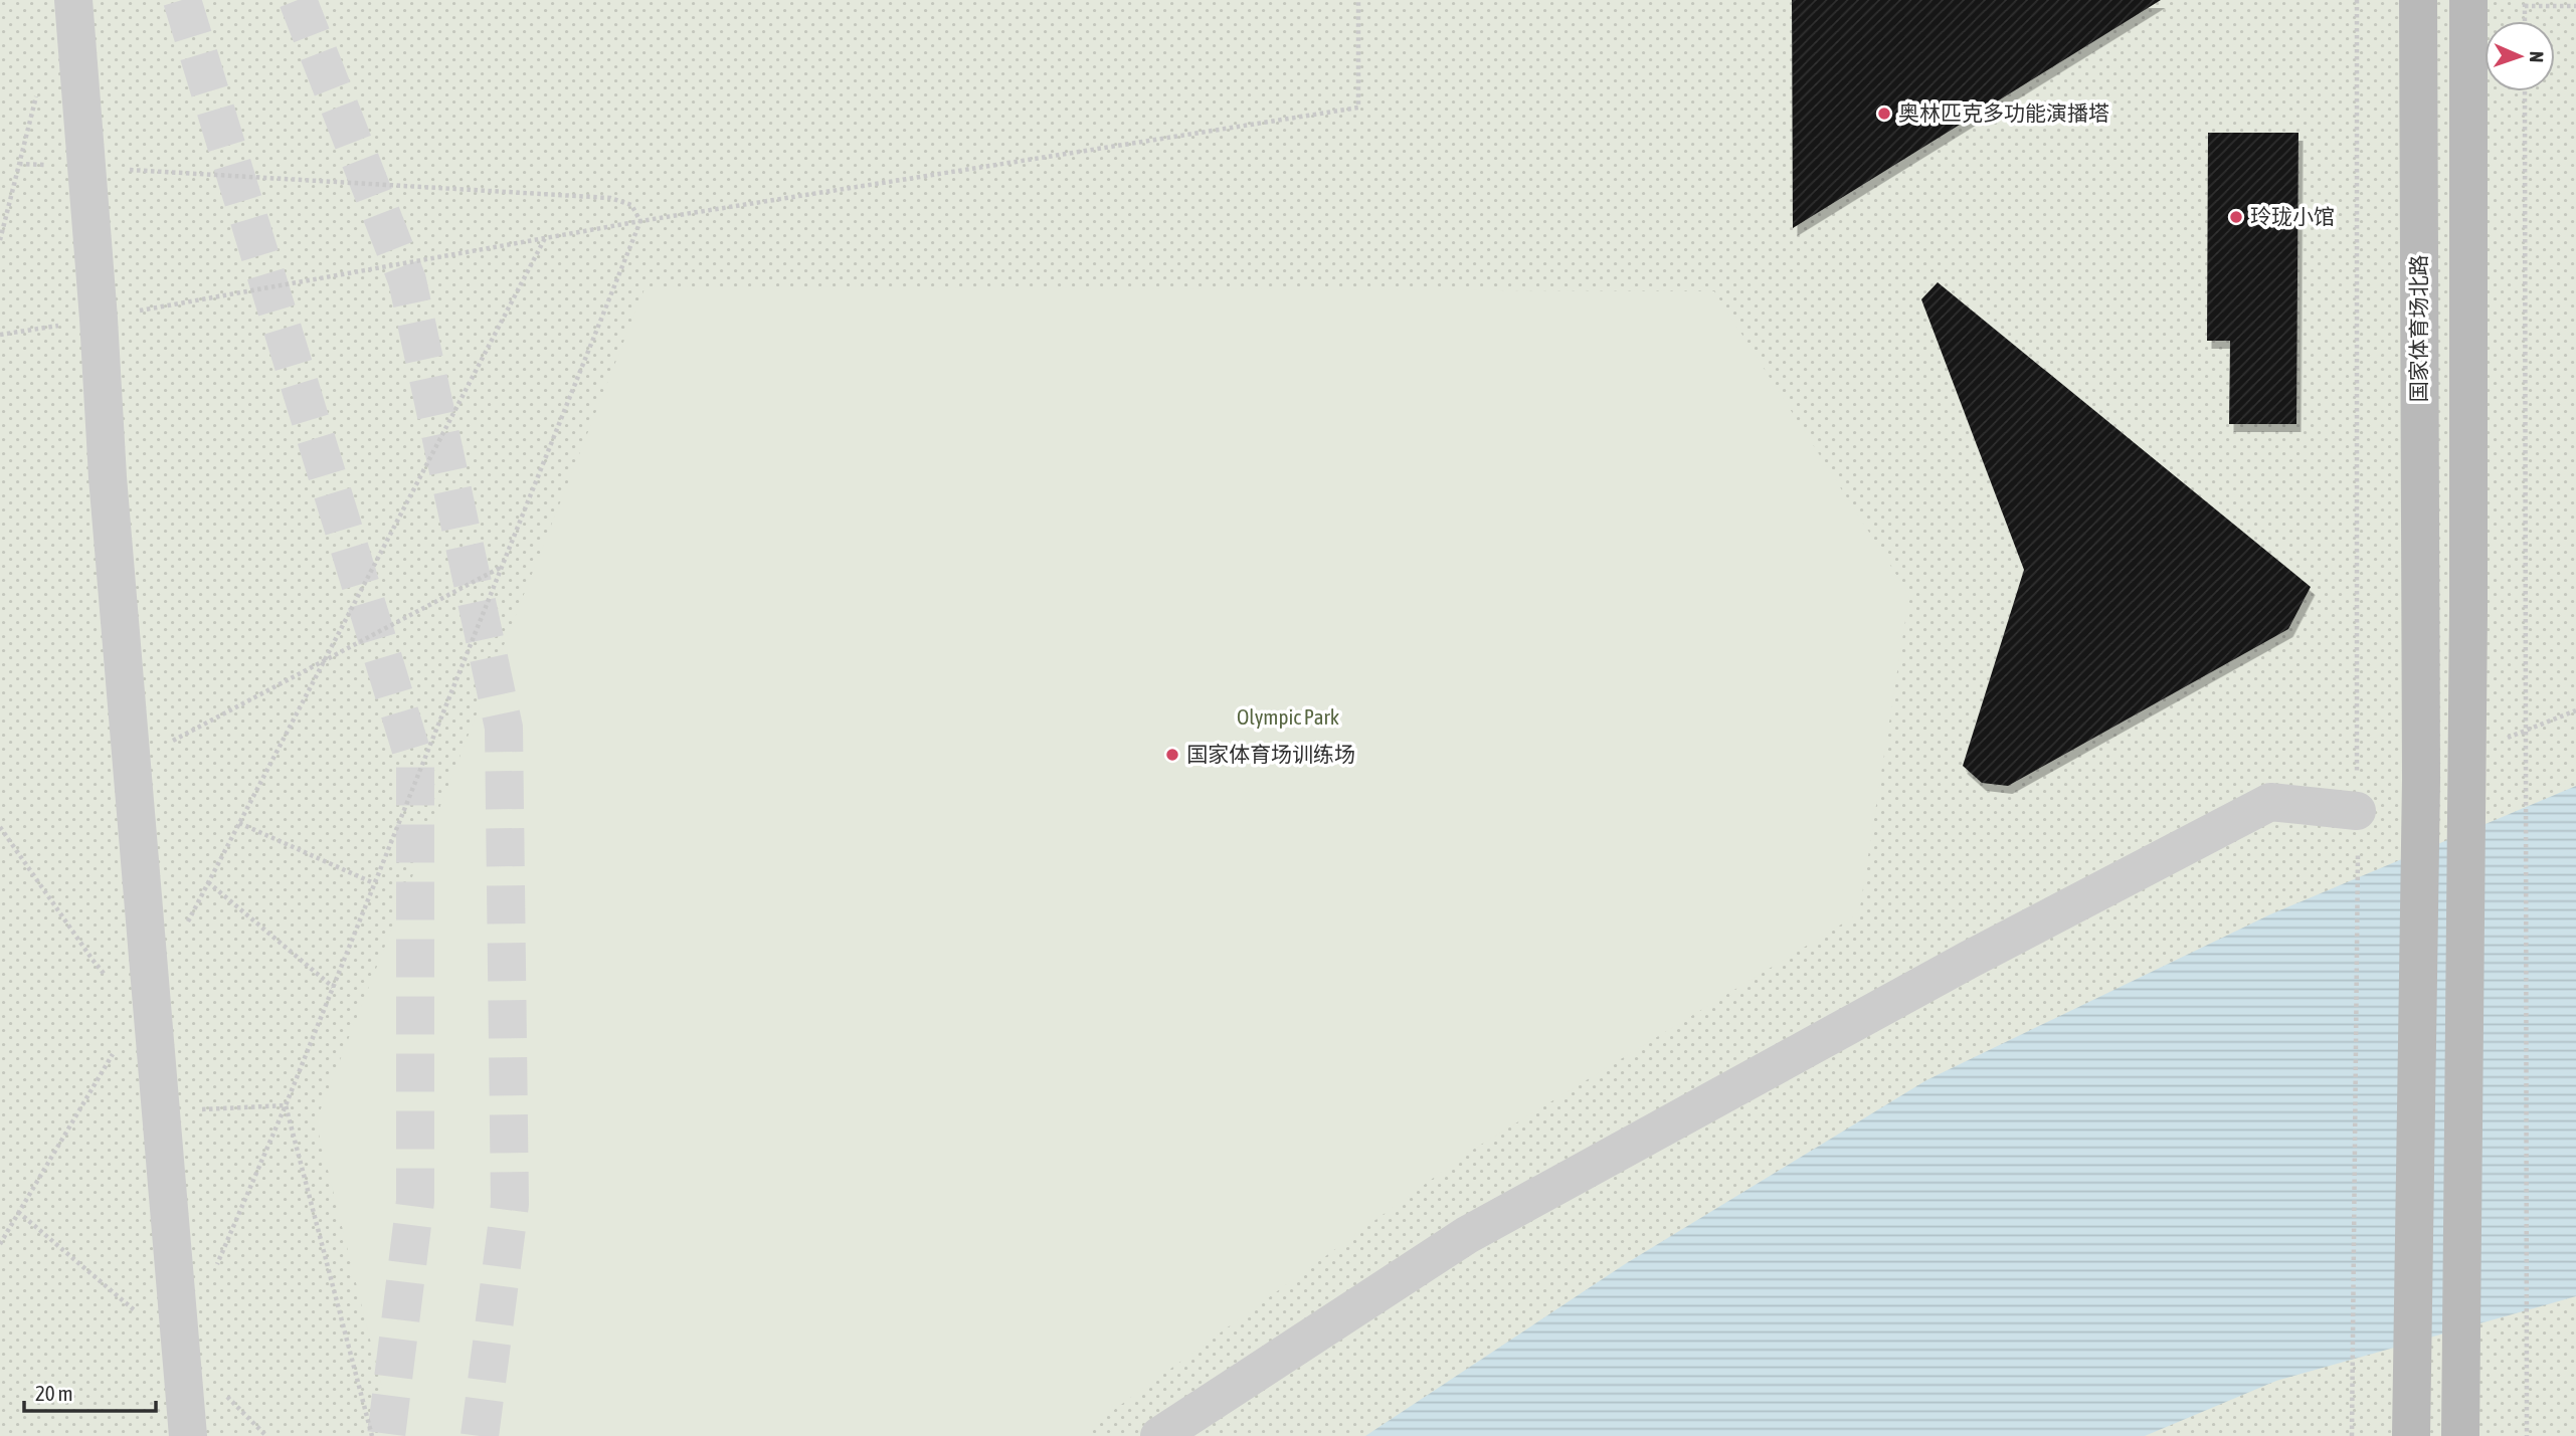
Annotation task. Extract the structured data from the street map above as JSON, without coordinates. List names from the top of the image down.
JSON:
{
  "streets": {
    "street": ["国家体育场北路"]
  },
  "parks": ["Olympic Park"],
  "places": ["奥林匹克多功能演播塔", "玲珑小馆", "国家体育场训练场"],
  "scale_bar": "20 m",
  "north": "right"
}
